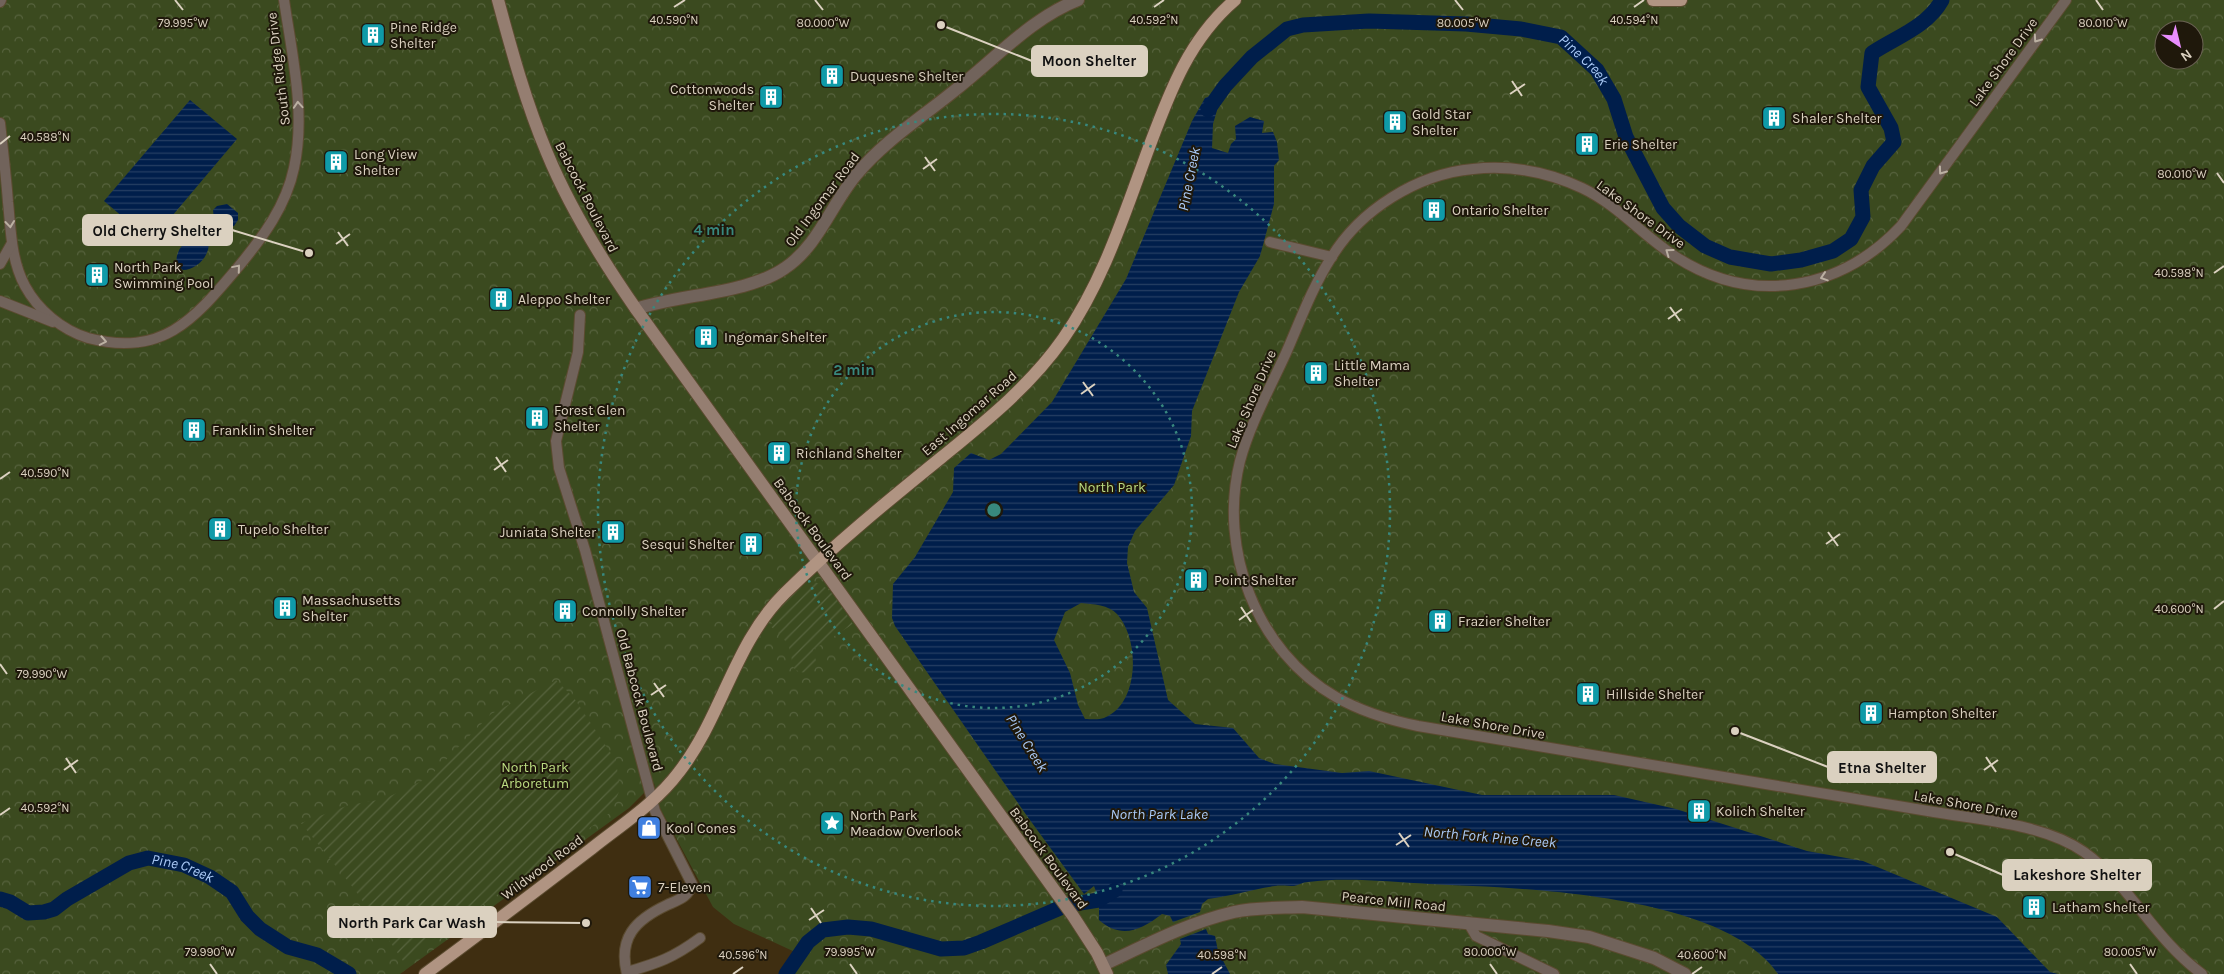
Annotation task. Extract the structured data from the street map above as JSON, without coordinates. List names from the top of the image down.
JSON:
{
  "streets": {
    "main road": ["Babcock Boulevard", "East Ingomar Road", "Wildwood Road"],
    "street": [
      "Lake Shore Drive",
      "South Ridge Drive",
      "Old Ingomar Road",
      "Old Babcock Boulevard",
      "Pearce Mill Road"
    ]
  },
  "crossings": [
    ["Babcock Boulevard", "Old Ingomar Road"],
    ["Babcock Boulevard", "East Ingomar Road"],
    ["Babcock Boulevard", "Pearce Mill Road"],
    ["East Ingomar Road", "Old Babcock Boulevard"],
    ["East Ingomar Road", "Wildwood Road"],
    ["Old Babcock Boulevard", "Wildwood Road"]
  ],
  "water": ["Pine Creek", "North Park Lake", "North Fork Pine Creek"],
  "parks": ["North Park", "North Park Arboretum"],
  "places": {
    "other": [
      "Moon Shelter",
      "Old Cherry Shelter",
      "Etna Shelter",
      "Lakeshore Shelter",
      "North Park Car Wash"
    ],
    "building": [
      "Pine Ridge Shelter",
      "Duquesne Shelter",
      "Cottonwoods Shelter",
      "Shaler Shelter",
      "Gold Star Shelter",
      "Erie Shelter",
      "Long View Shelter",
      "Ontario Shelter",
      "North Park Swimming Pool",
      "Aleppo Shelter",
      "Ingomar Shelter",
      "Little Mama Shelter",
      "Forest Glen Shelter",
      "Franklin Shelter",
      "Richland Shelter",
      "Tupelo Shelter",
      "Juniata Shelter",
      "Sesqui Shelter",
      "Point Shelter",
      "Massachusetts Shelter",
      "Connolly Shelter",
      "Frazier Shelter",
      "Hillside Shelter",
      "Hampton Shelter",
      "Kolich Shelter",
      "Latham Shelter"
    ],
    "place": ["North Park Meadow Overlook"],
    "shop": ["Kool Cones"],
    "supermarket": ["7-Eleven"]
  },
  "north": "bottom right",
  "coordinates": [
    "40.590°N",
    "40.592°N",
    "40.594°N",
    "79.995°W",
    "80.000°W",
    "80.005°W",
    "80.010°W",
    "40.588°N",
    "40.598°N",
    "40.600°N",
    "79.990°W",
    "40.596°N"
  ],
  "rings": ["4 min", "2 min"]
}
